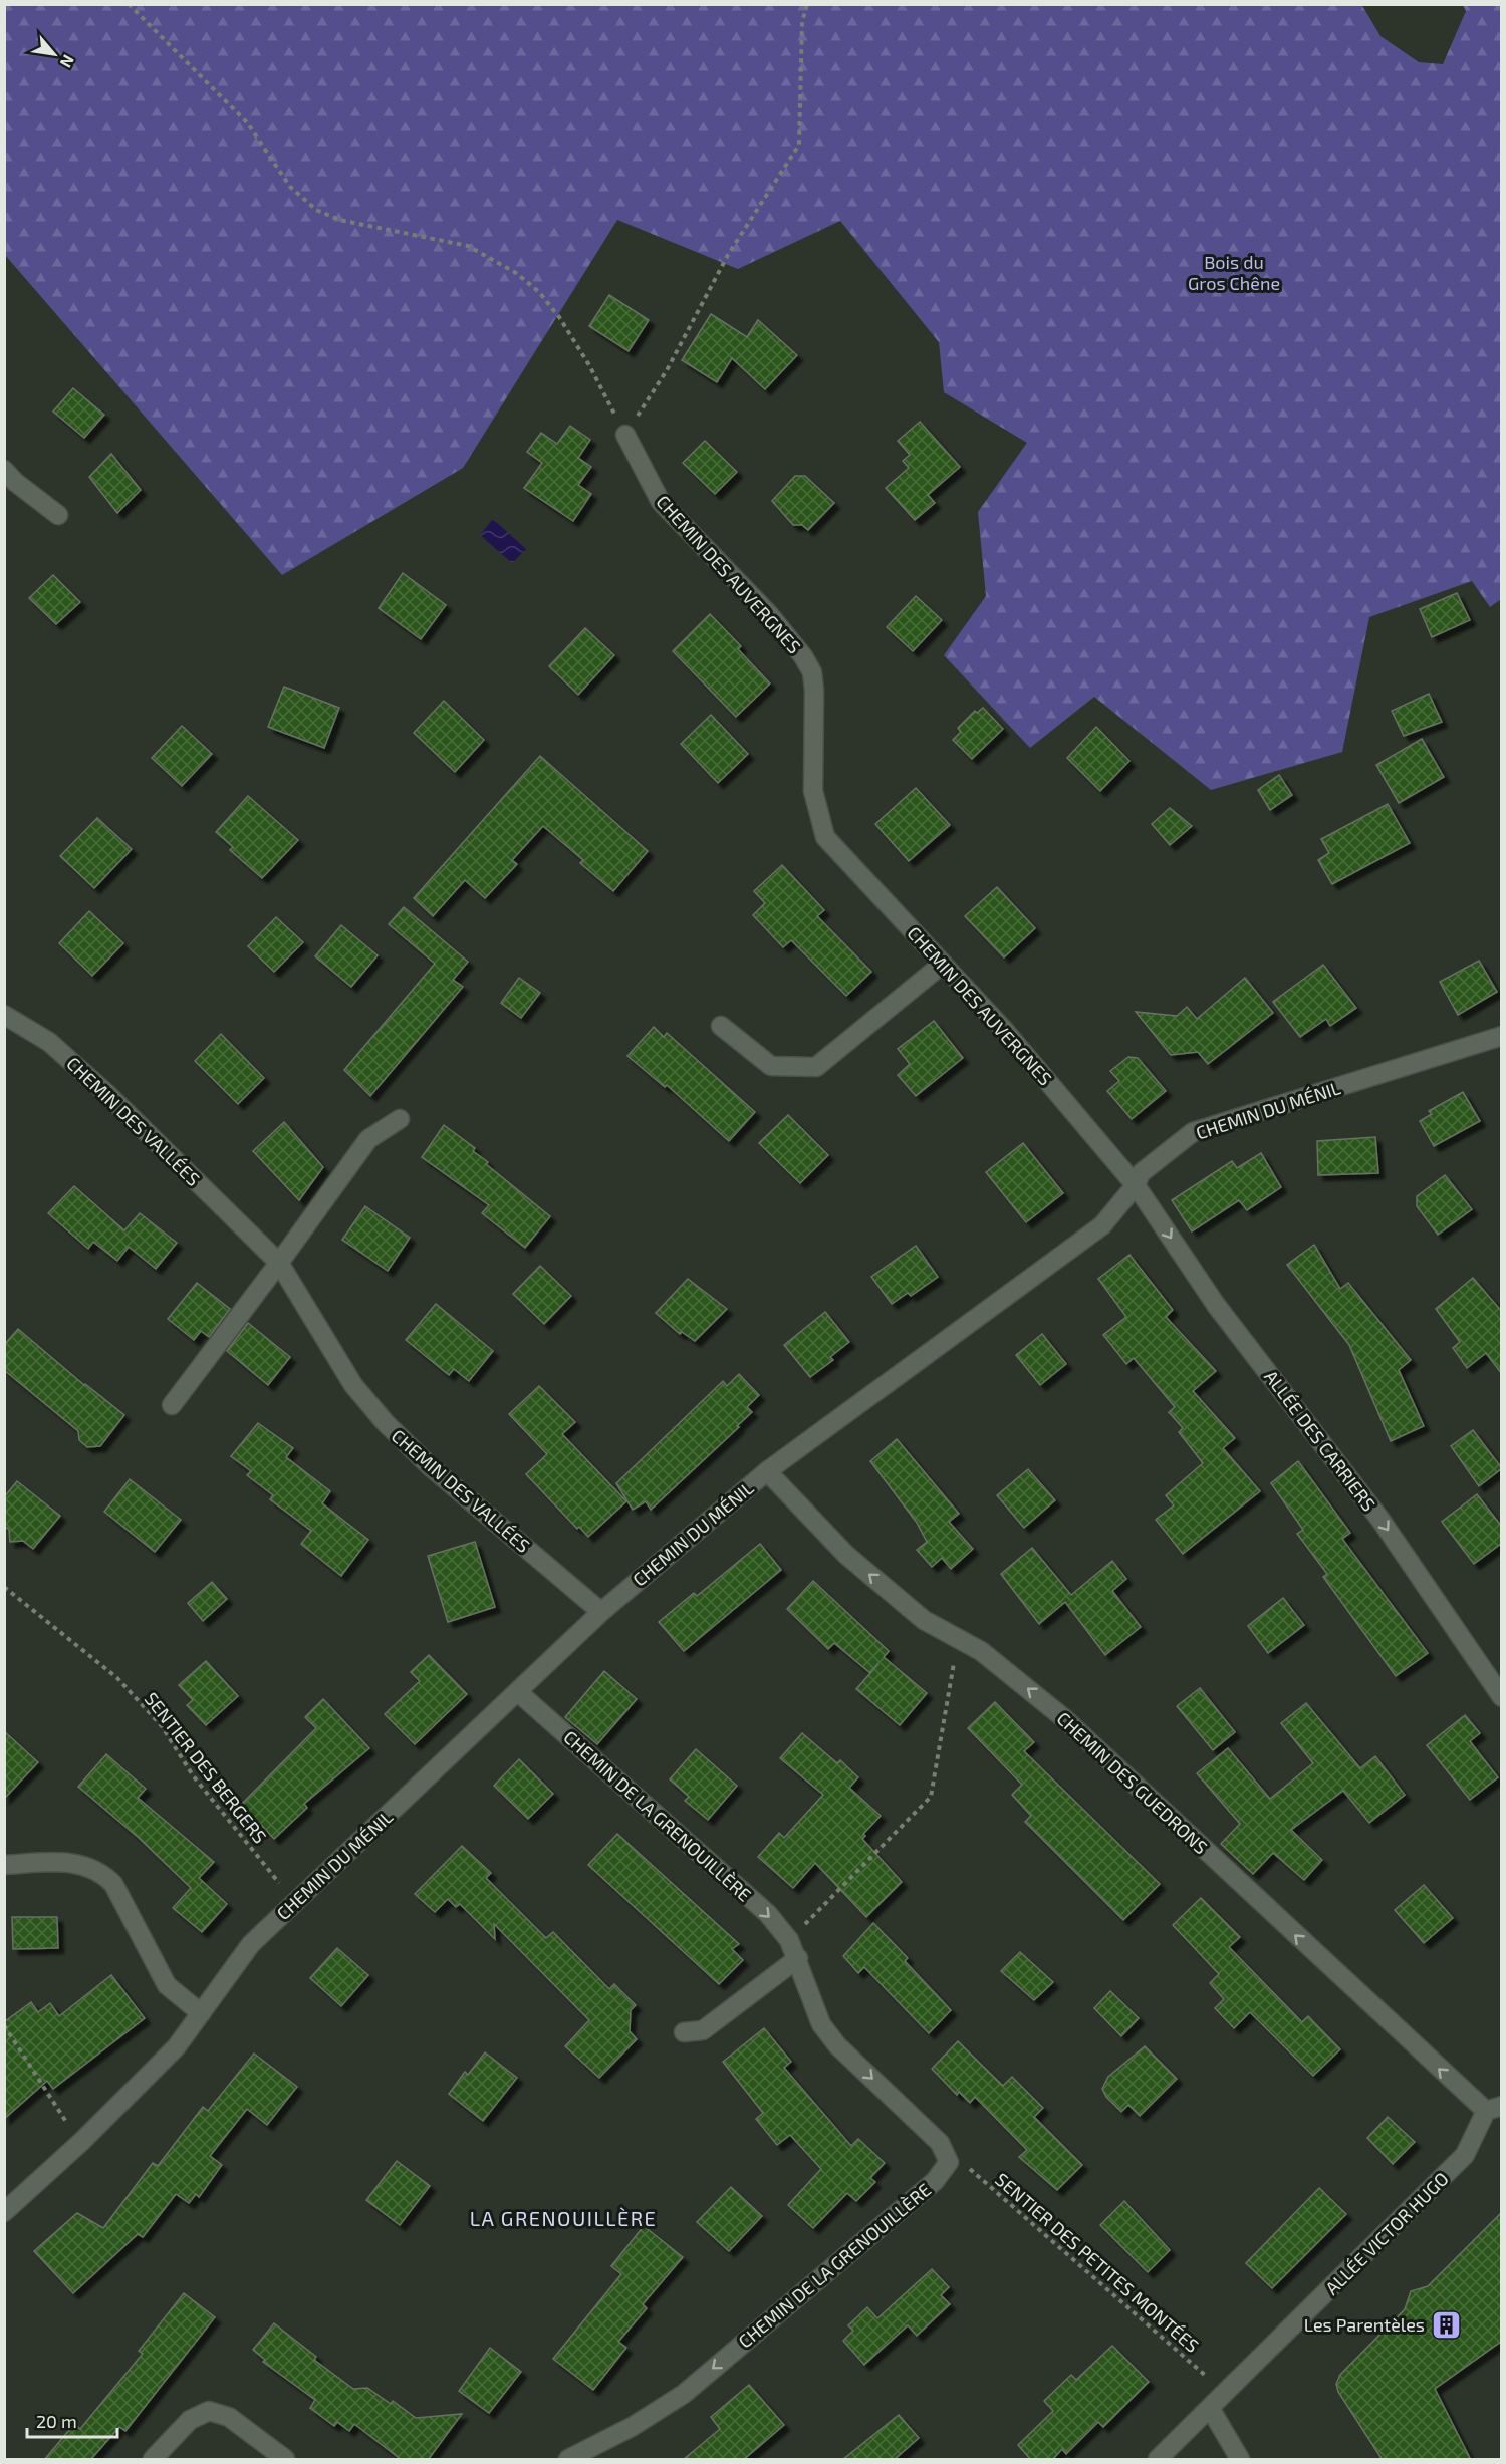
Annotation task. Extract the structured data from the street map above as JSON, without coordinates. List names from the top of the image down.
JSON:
{
  "streets": {
    "street": [
      "CHEMIN DES AUVERGNES",
      "CHEMIN DU MÉNIL",
      "CHEMIN DES VALLÉES",
      "ALLÉE DES CARRIERS",
      "CHEMIN DES GUEDRONS",
      "CHEMIN DE LA GRENOUILLÈRE",
      "ALLÉE VICTOR HUGO"
    ],
    "path": ["SENTIER DES BERGERS", "SENTIER DES PETITES MONTÉES"]
  },
  "crossings": [
    ["CHEMIN DES AUVERGNES", "CHEMIN DU MÉNIL"],
    ["CHEMIN DES AUVERGNES", "ALLÉE DES CARRIERS"],
    ["CHEMIN DU MÉNIL", "CHEMIN DES VALLÉES"],
    ["CHEMIN DU MÉNIL", "ALLÉE DES CARRIERS"],
    ["CHEMIN DU MÉNIL", "SENTIER DES BERGERS"],
    ["CHEMIN DU MÉNIL", "CHEMIN DES GUEDRONS"],
    ["CHEMIN DU MÉNIL", "CHEMIN DE LA GRENOUILLÈRE"],
    ["CHEMIN DES GUEDRONS", "ALLÉE VICTOR HUGO"],
    ["CHEMIN DE LA GRENOUILLÈRE", "SENTIER DES PETITES MONTÉES"],
    ["ALLÉE VICTOR HUGO", "SENTIER DES PETITES MONTÉES"]
  ],
  "one_way": ["ALLÉE DES CARRIERS", "CHEMIN DES GUEDRONS"],
  "districts": ["LA GRENOUILLÈRE"],
  "parks": ["Bois du Gros Chêne"],
  "places": {
    "building": ["Les Parentèles"]
  },
  "scale_bar": "20 m",
  "north": "bottom right"
}
